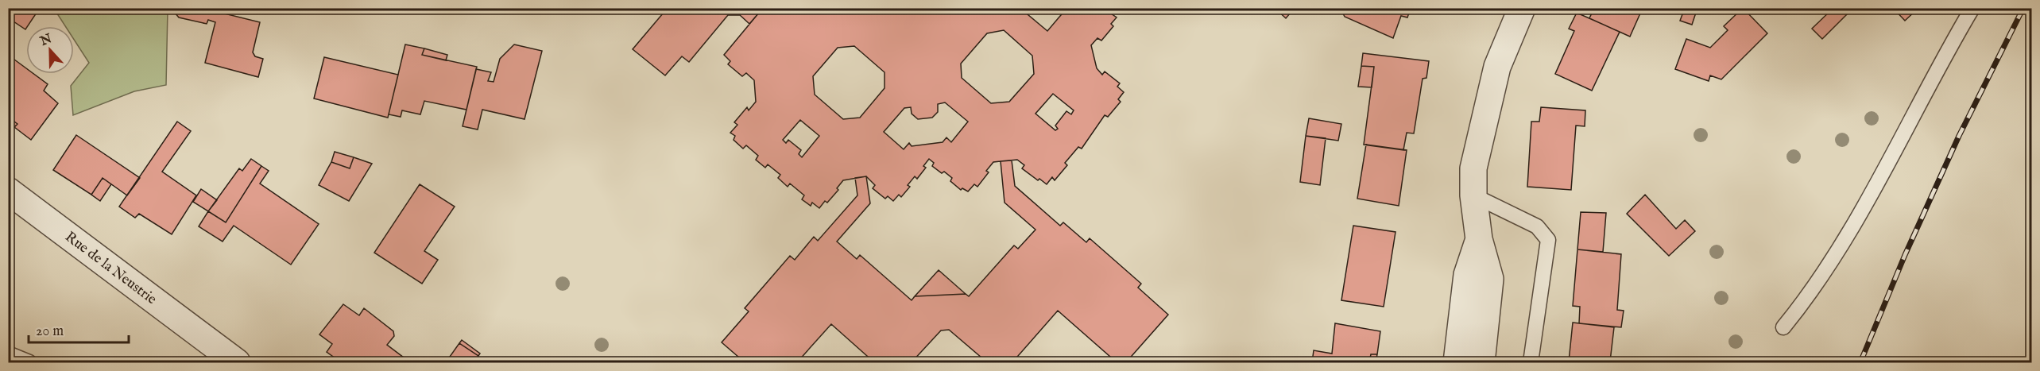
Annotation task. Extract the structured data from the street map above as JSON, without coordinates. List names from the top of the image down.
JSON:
{
  "streets": {
    "street": ["Rue de la Neustrie"]
  },
  "scale_bar": "20 m",
  "north": "top"
}
